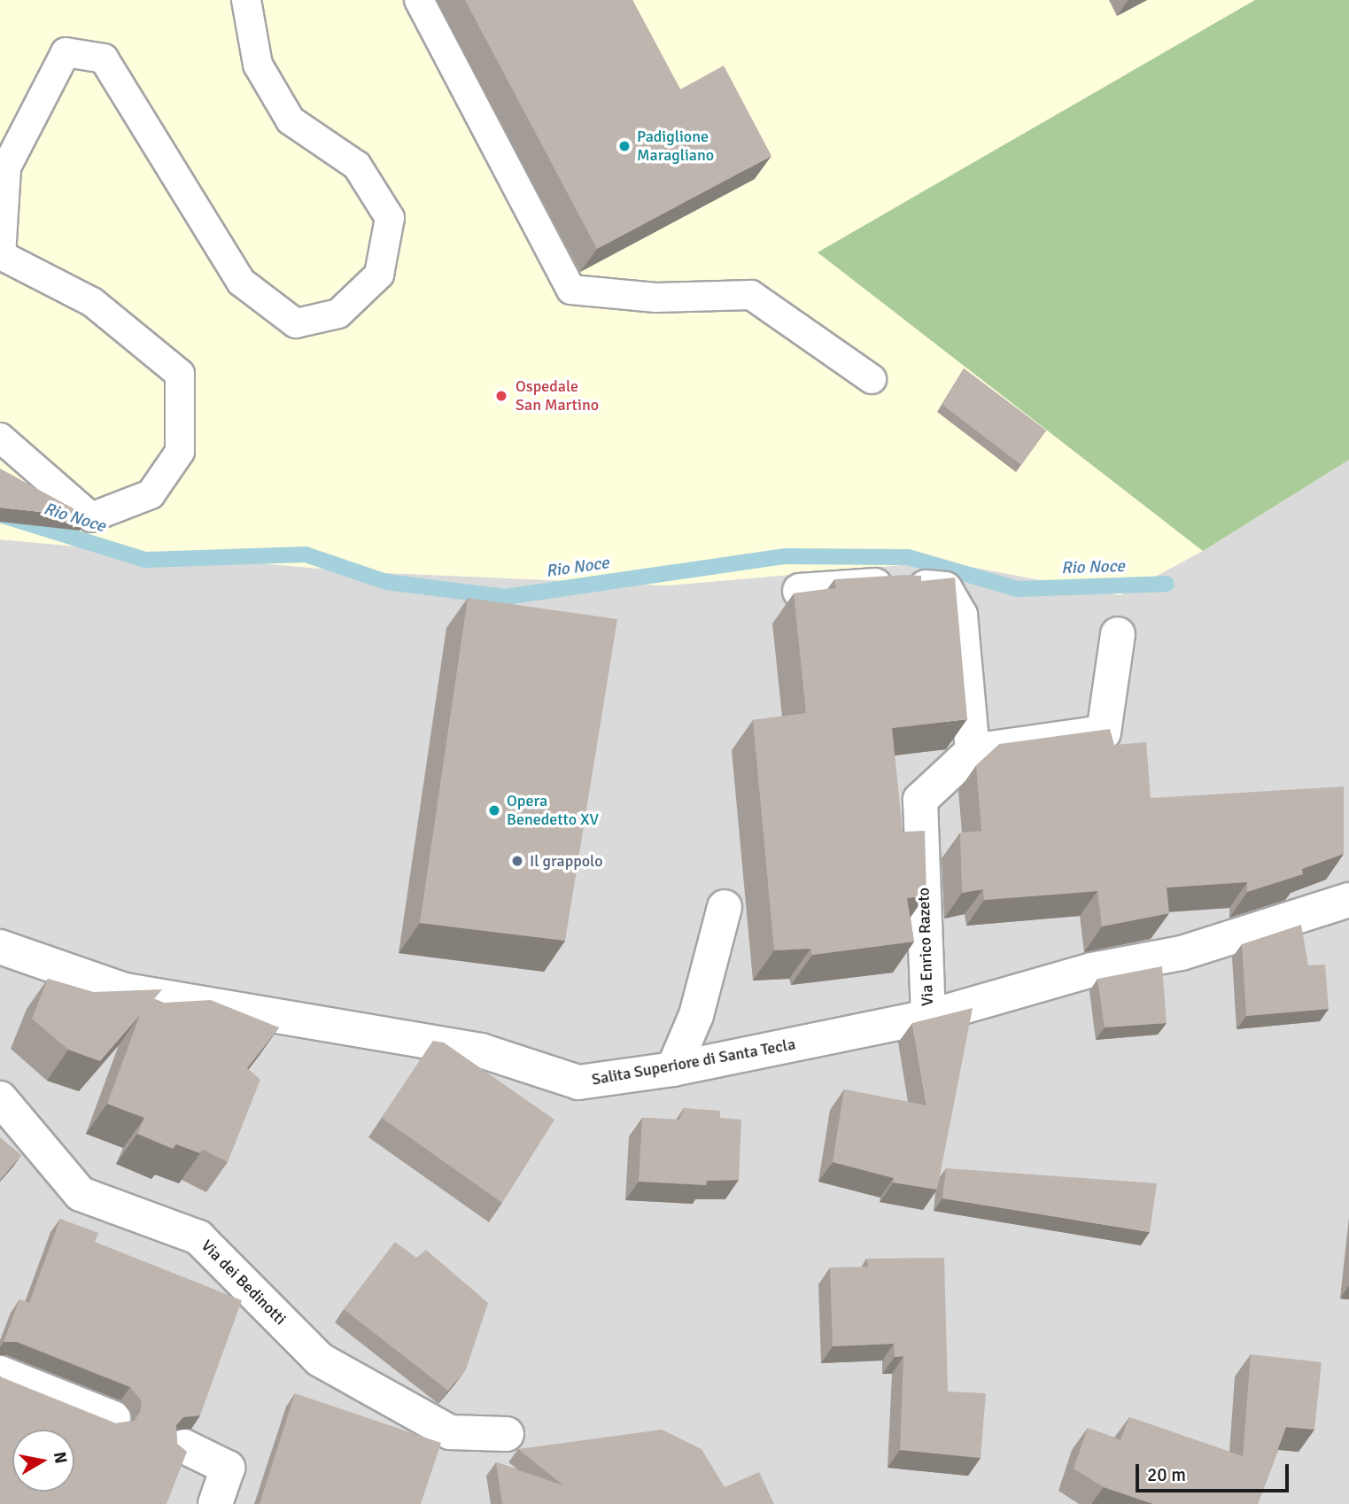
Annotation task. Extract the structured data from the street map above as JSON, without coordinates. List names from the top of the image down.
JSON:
{
  "streets": {
    "street": ["Via Enrico Razeto", "Salita Superiore di Santa Tecla", "Via dei Bedinotti"]
  },
  "crossings": [
    ["Via Enrico Razeto", "Salita Superiore di Santa Tecla"]
  ],
  "water": ["Rio Noce"],
  "places": [
    "Padiglione Maragliano",
    "Ospedale San Martino",
    "Opera Benedetto XV",
    "Il grappolo"
  ],
  "scale_bar": "20 m",
  "north": "right"
}
